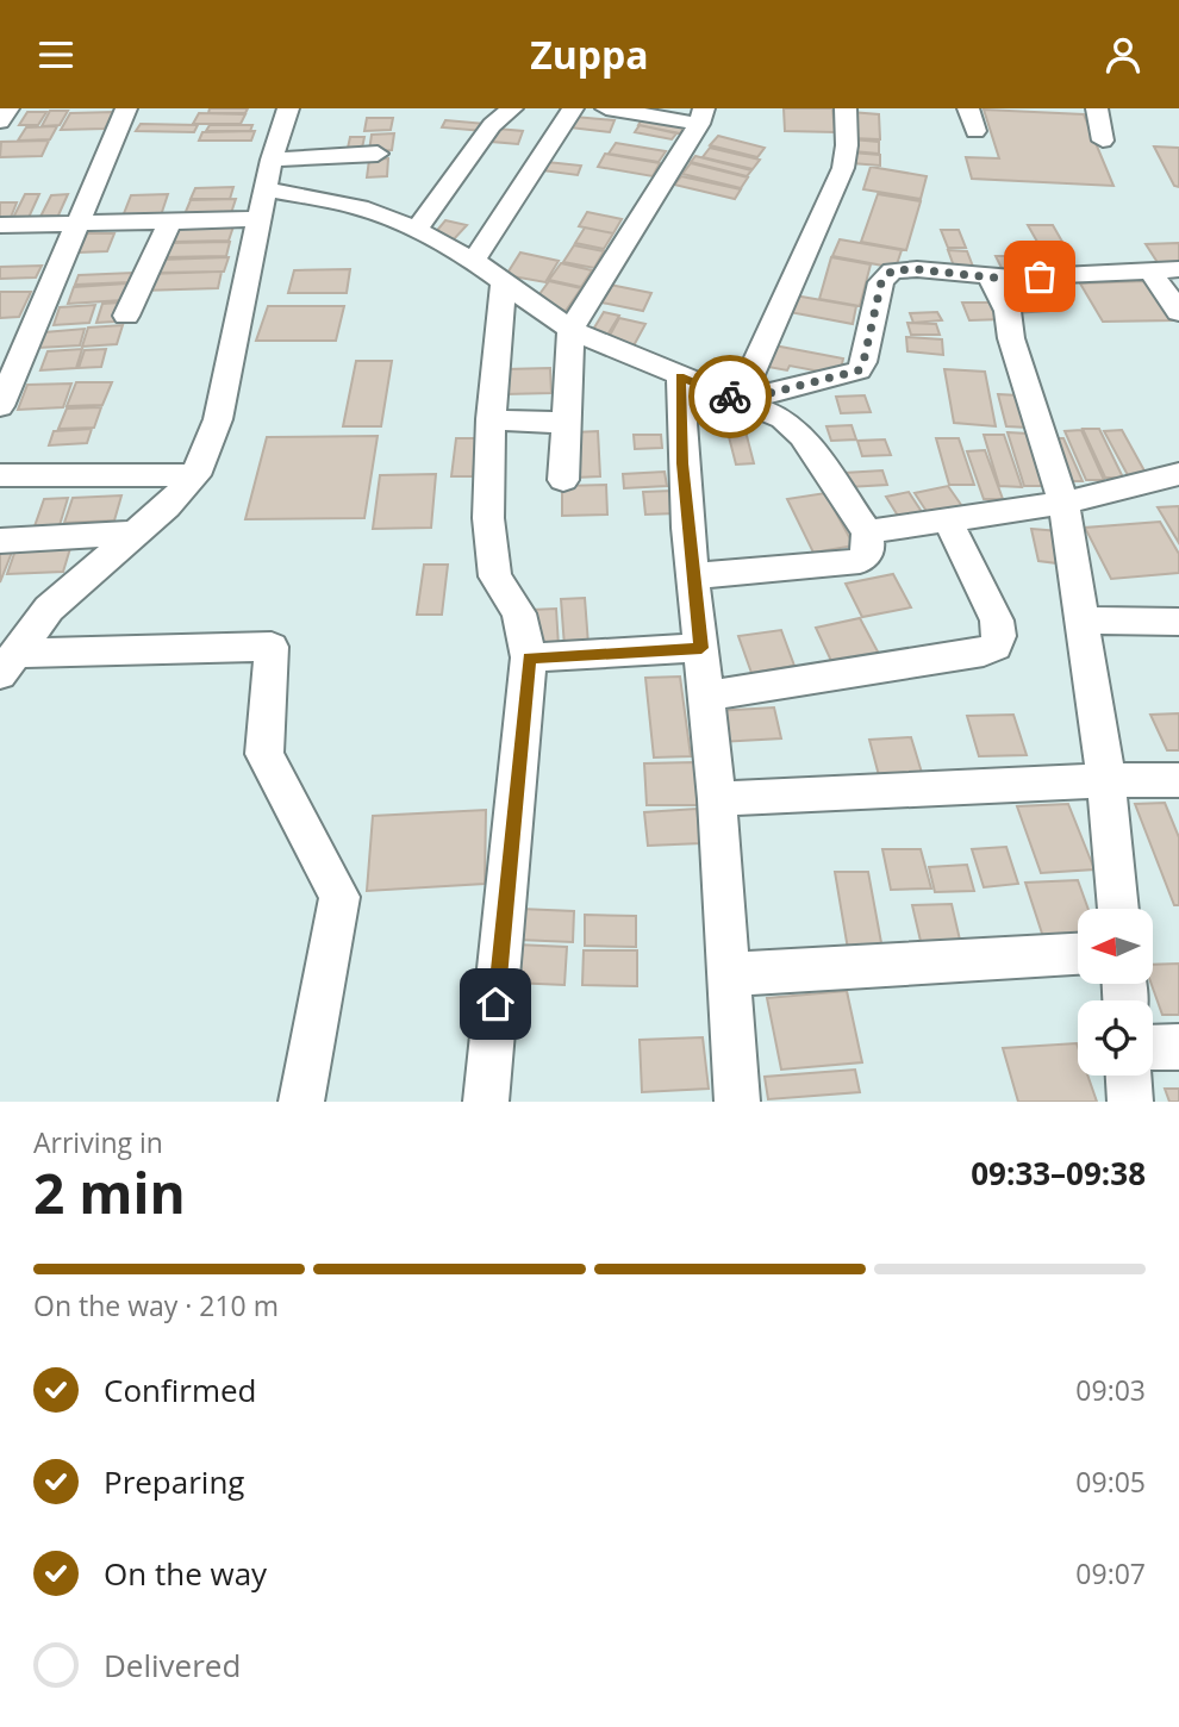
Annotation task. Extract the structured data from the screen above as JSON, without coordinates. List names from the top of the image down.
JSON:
{
  "north": "left",
  "page": {
    "header": "Zuppa",
    "heading": ["2 min", "Arriving in", "09:33–09:38"],
    "bar": "On the way · 210 m",
    "list": [
      ["Confirmed", "09:03"],
      ["Preparing", "09:05"],
      ["On the way", "09:07"],
      "Delivered"
    ]
  }
}
